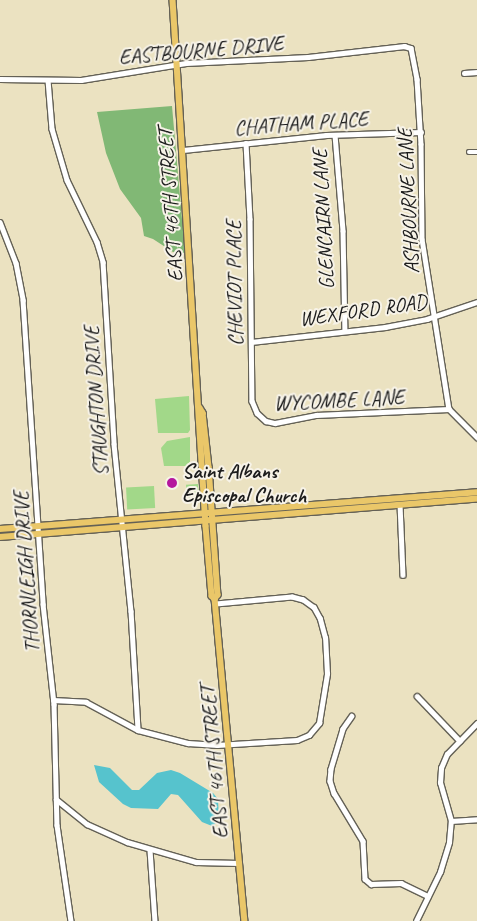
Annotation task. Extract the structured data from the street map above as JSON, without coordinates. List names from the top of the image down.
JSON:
{
  "streets": {
    "main road": ["EAST 46TH STREET"],
    "street": [
      "EASTBOURNE DRIVE",
      "CHATHAM PLACE",
      "ASHBOURNE LANE",
      "GLENCAIRN LANE",
      "CHEVIOT PLACE",
      "WEXFORD ROAD",
      "WYCOMBE LANE",
      "STAUGHTON DRIVE",
      "THORNLEIGH DRIVE"
    ]
  },
  "crossings": [
    ["EASTBOURNE DRIVE", "ASHBOURNE LANE"],
    ["EASTBOURNE DRIVE", "EAST 46TH STREET"],
    ["EASTBOURNE DRIVE", "STAUGHTON DRIVE"],
    ["CHATHAM PLACE", "ASHBOURNE LANE"],
    ["CHATHAM PLACE", "EAST 46TH STREET"],
    ["CHATHAM PLACE", "GLENCAIRN LANE"],
    ["CHATHAM PLACE", "CHEVIOT PLACE"],
    ["ASHBOURNE LANE", "WEXFORD ROAD"],
    ["ASHBOURNE LANE", "WYCOMBE LANE"],
    ["GLENCAIRN LANE", "WEXFORD ROAD"],
    ["CHEVIOT PLACE", "WEXFORD ROAD"],
    ["CHEVIOT PLACE", "WYCOMBE LANE"]
  ],
  "places": ["Saint Albans Episcopal Church"]
}
